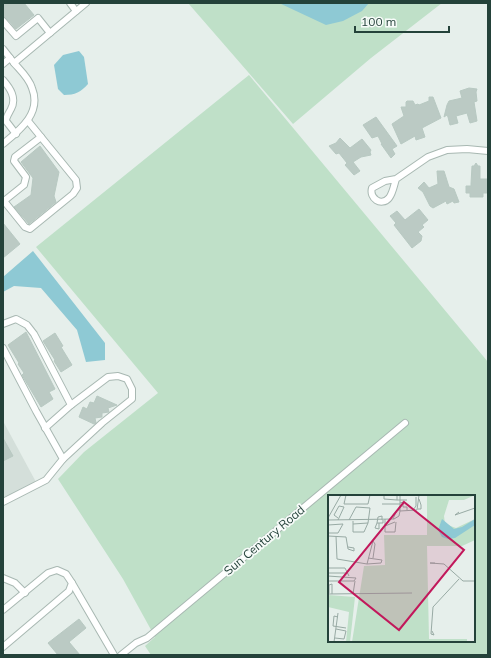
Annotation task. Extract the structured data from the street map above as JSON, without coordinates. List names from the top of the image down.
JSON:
{
  "streets": {
    "street": ["Sun Century Road"]
  },
  "scale_bar": "100 m"
}
